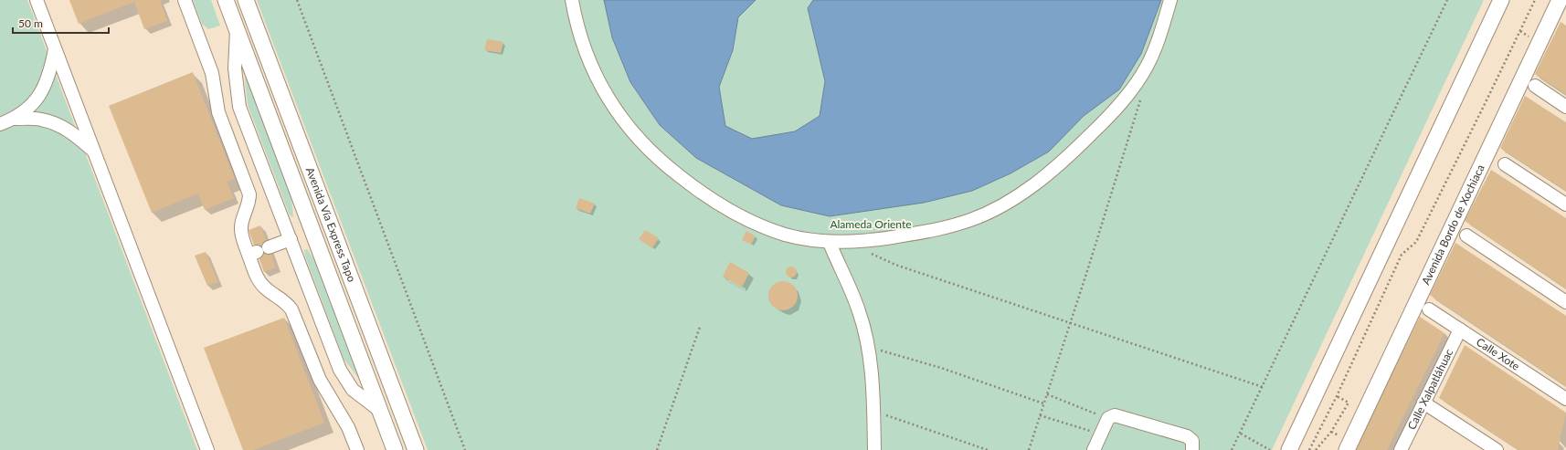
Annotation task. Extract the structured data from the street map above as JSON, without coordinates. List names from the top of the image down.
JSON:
{
  "streets": {
    "main road": ["Avenida Vía Express Tapo", "Avenida Bordo de Xochiaca"],
    "street": ["Calle Xote", "Calle Xalpatláhuac"]
  },
  "crossings": [
    ["Calle Xote", "Calle Xalpatláhuac"]
  ],
  "parks": ["Alameda Oriente"],
  "scale_bar": "50 m"
}
